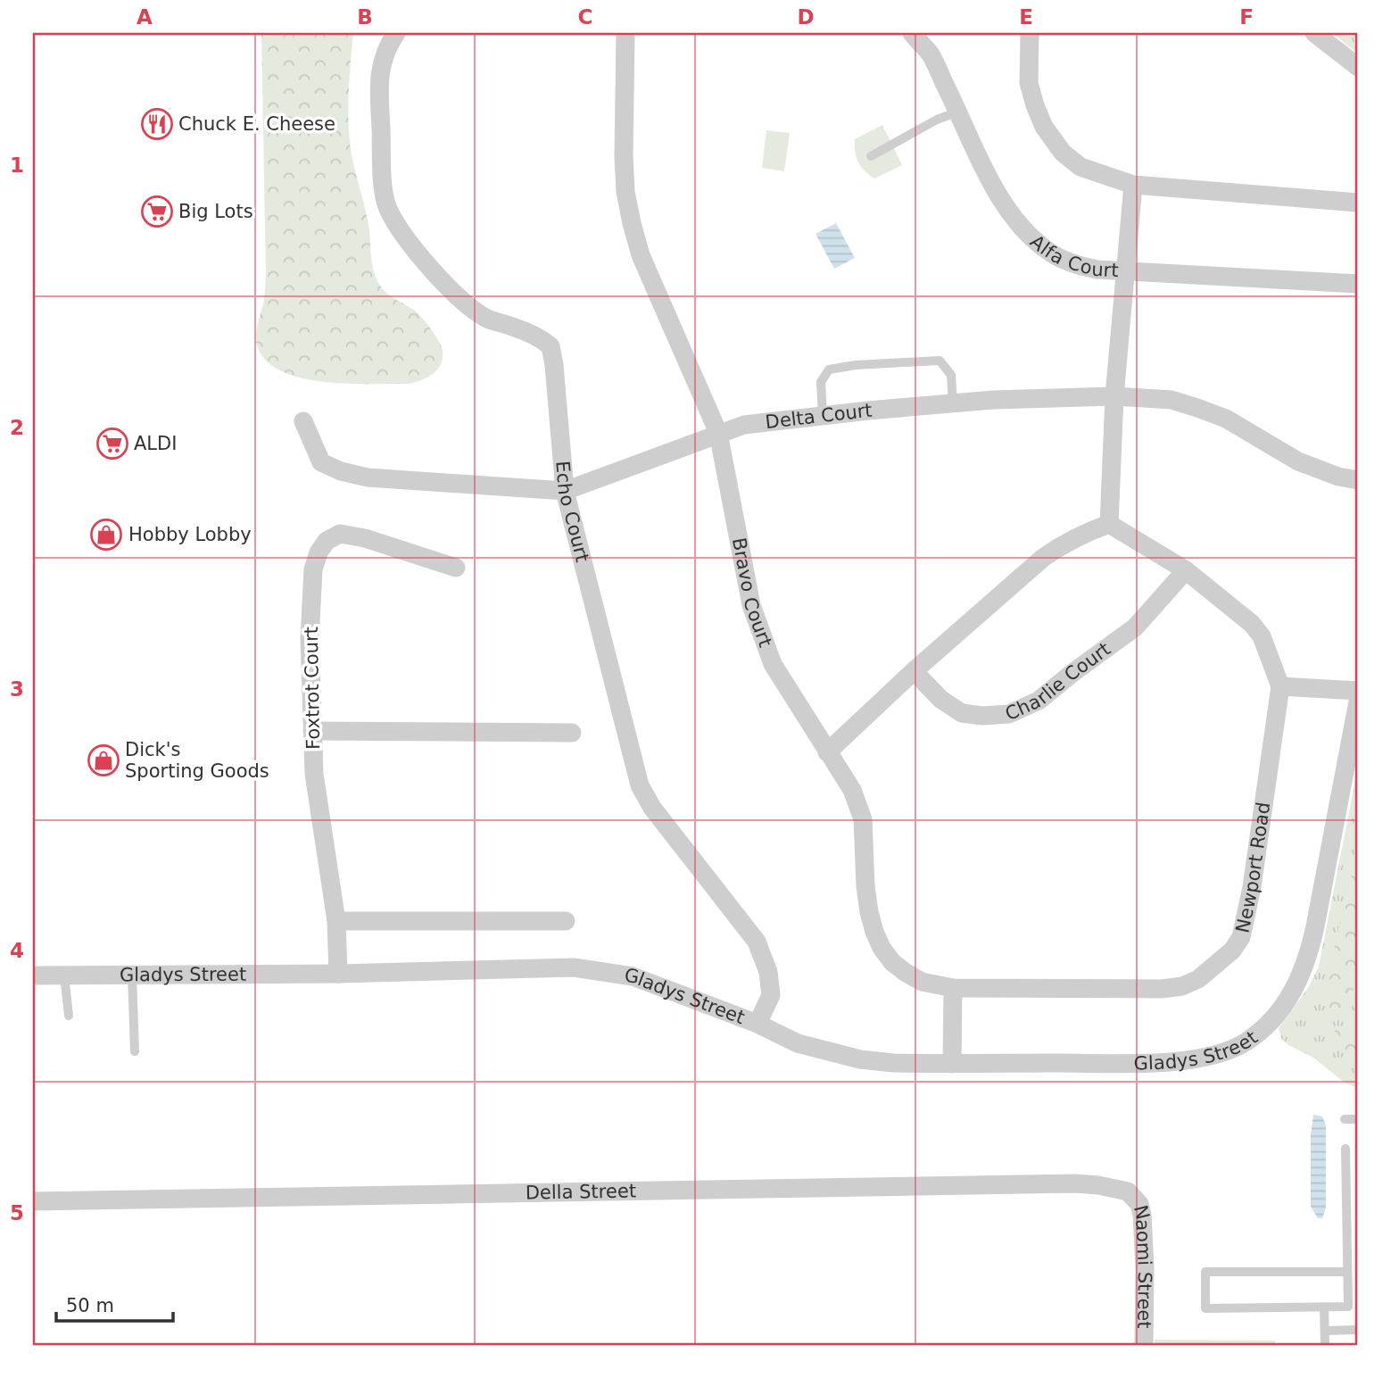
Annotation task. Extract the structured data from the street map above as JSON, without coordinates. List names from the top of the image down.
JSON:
{
  "streets": {
    "street": [
      "Alfa Court",
      "Delta Court",
      "Echo Court",
      "Bravo Court",
      "Charlie Court",
      "Foxtrot Court",
      "Newport Road",
      "Gladys Street",
      "Della Street",
      "Naomi Street"
    ]
  },
  "crossings": [
    ["Delta Court", "Echo Court"],
    ["Delta Court", "Bravo Court"],
    ["Echo Court", "Gladys Street"],
    ["Bravo Court", "Newport Road"],
    ["Foxtrot Court", "Gladys Street"],
    ["Della Street", "Naomi Street"]
  ],
  "places": {
    "restaurant": ["Chuck E. Cheese"],
    "supermarket": ["Big Lots", "ALDI"],
    "shop": ["Hobby Lobby", "Dick's Sporting Goods"]
  },
  "scale_bar": "50 m",
  "grid": {
    "columns": [
      "A",
      "B",
      "C",
      "D",
      "E",
      "F"
    ],
    "rows": [
      "1",
      "2",
      "3",
      "4",
      "5"
    ]
  }
}
